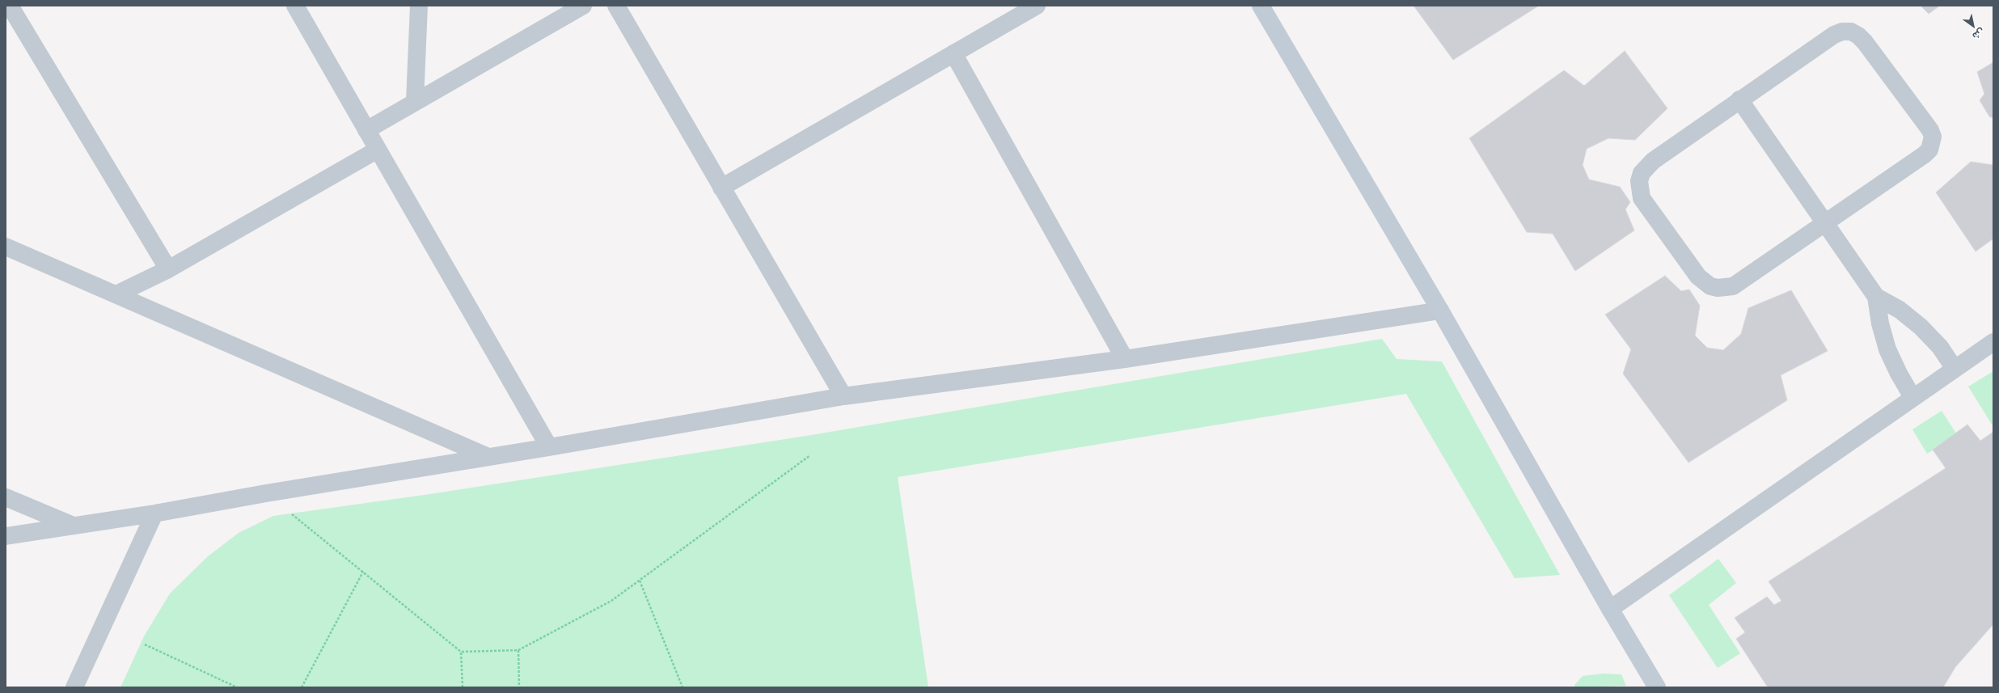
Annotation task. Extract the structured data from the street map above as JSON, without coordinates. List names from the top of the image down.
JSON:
{
  "north": "bottom right"
}
